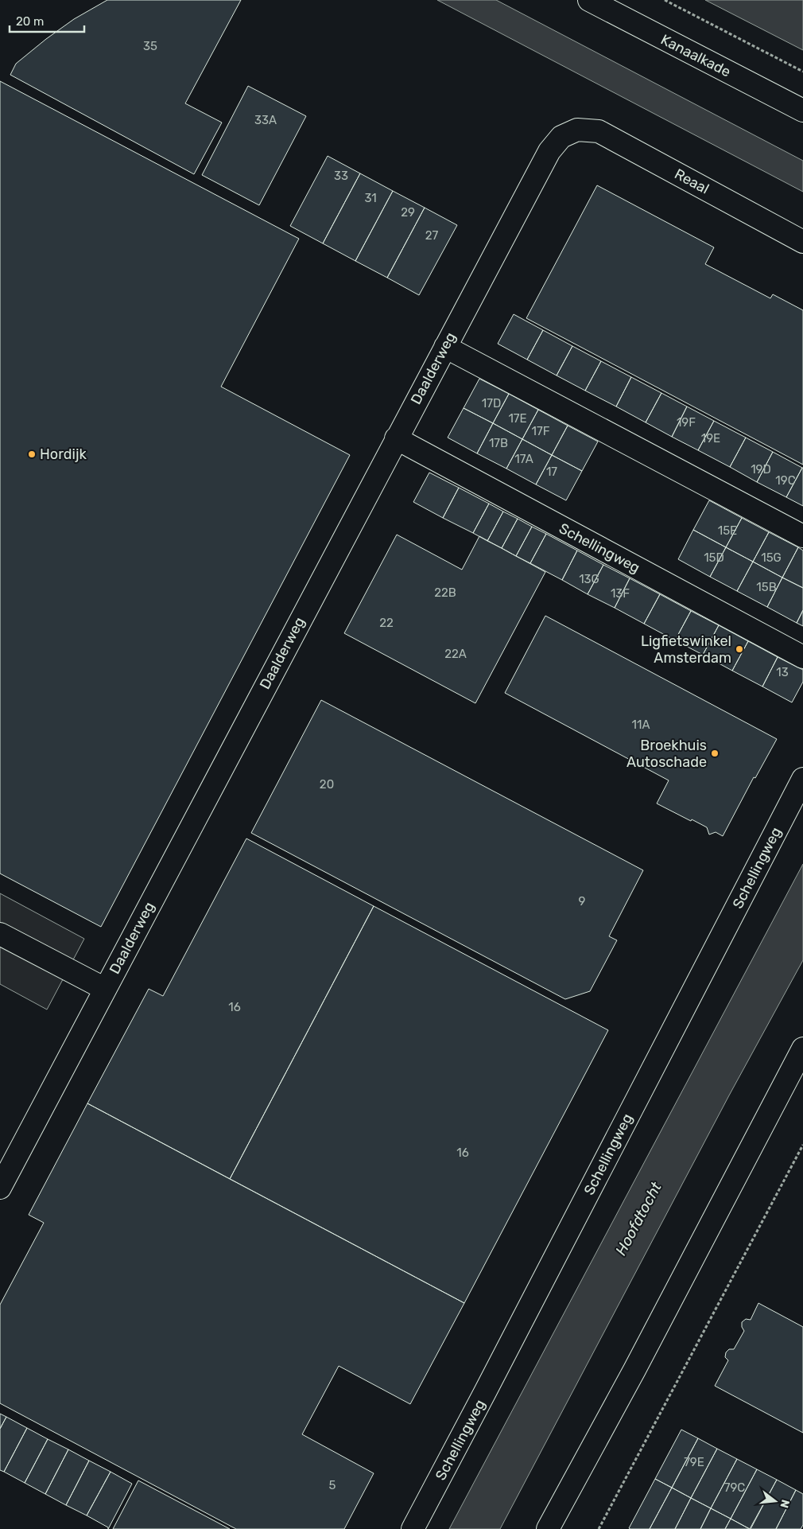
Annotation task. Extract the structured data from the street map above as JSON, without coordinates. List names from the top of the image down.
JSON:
{
  "streets": {
    "street": [
      "Kanaalkade",
      "Reaal",
      "Daalderweg",
      "Schellingweg"
    ]
  },
  "crossings": [
    ["Reaal", "Daalderweg"],
    ["Daalderweg", "Schellingweg"]
  ],
  "water": ["Hoofdtocht"],
  "places": ["Hordijk", "Ligfietswinkel Amsterdam", "Broekhuis Autoschade"],
  "house_numbers": [
    "35",
    "33A",
    "33",
    "31",
    "29",
    "27",
    "17D",
    "17E",
    "19F",
    "17F",
    "19E",
    "17B",
    "17A",
    "19D",
    "17",
    "19C",
    "15E",
    "15D",
    "15G",
    "13G",
    "15B",
    "22B",
    "13F",
    "22",
    "22A",
    "13",
    "11A",
    "20",
    "9",
    "16",
    "16",
    "79E",
    "5",
    "79C"
  ],
  "scale_bar": "20 m",
  "north": "right"
}
